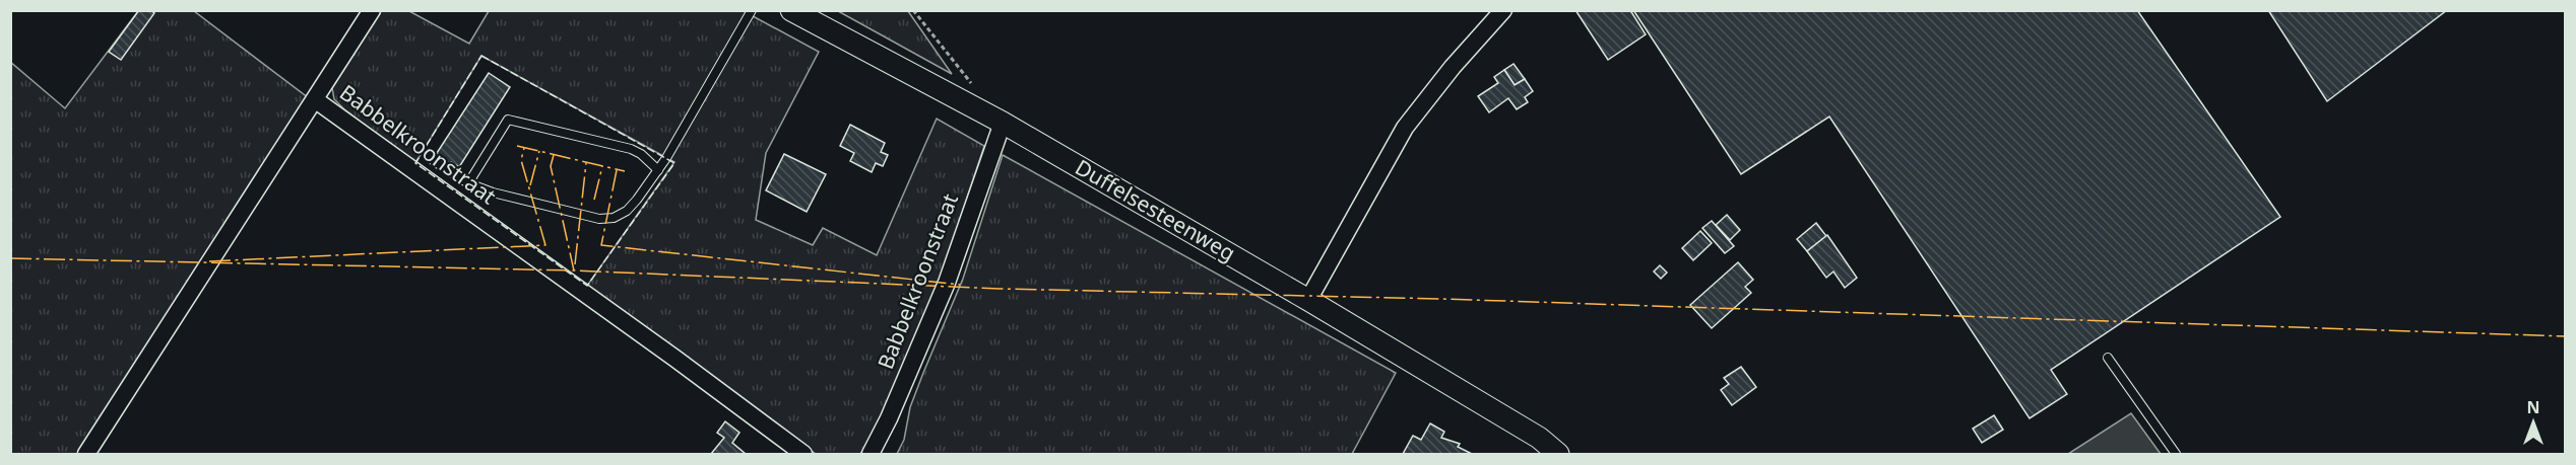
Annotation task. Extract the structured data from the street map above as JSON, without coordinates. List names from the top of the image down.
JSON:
{
  "streets": {
    "street": ["Babbelkroonstraat", "Duffelsesteenweg"]
  },
  "crossings": [
    ["Babbelkroonstraat", "Duffelsesteenweg"]
  ],
  "north": "top"
}
